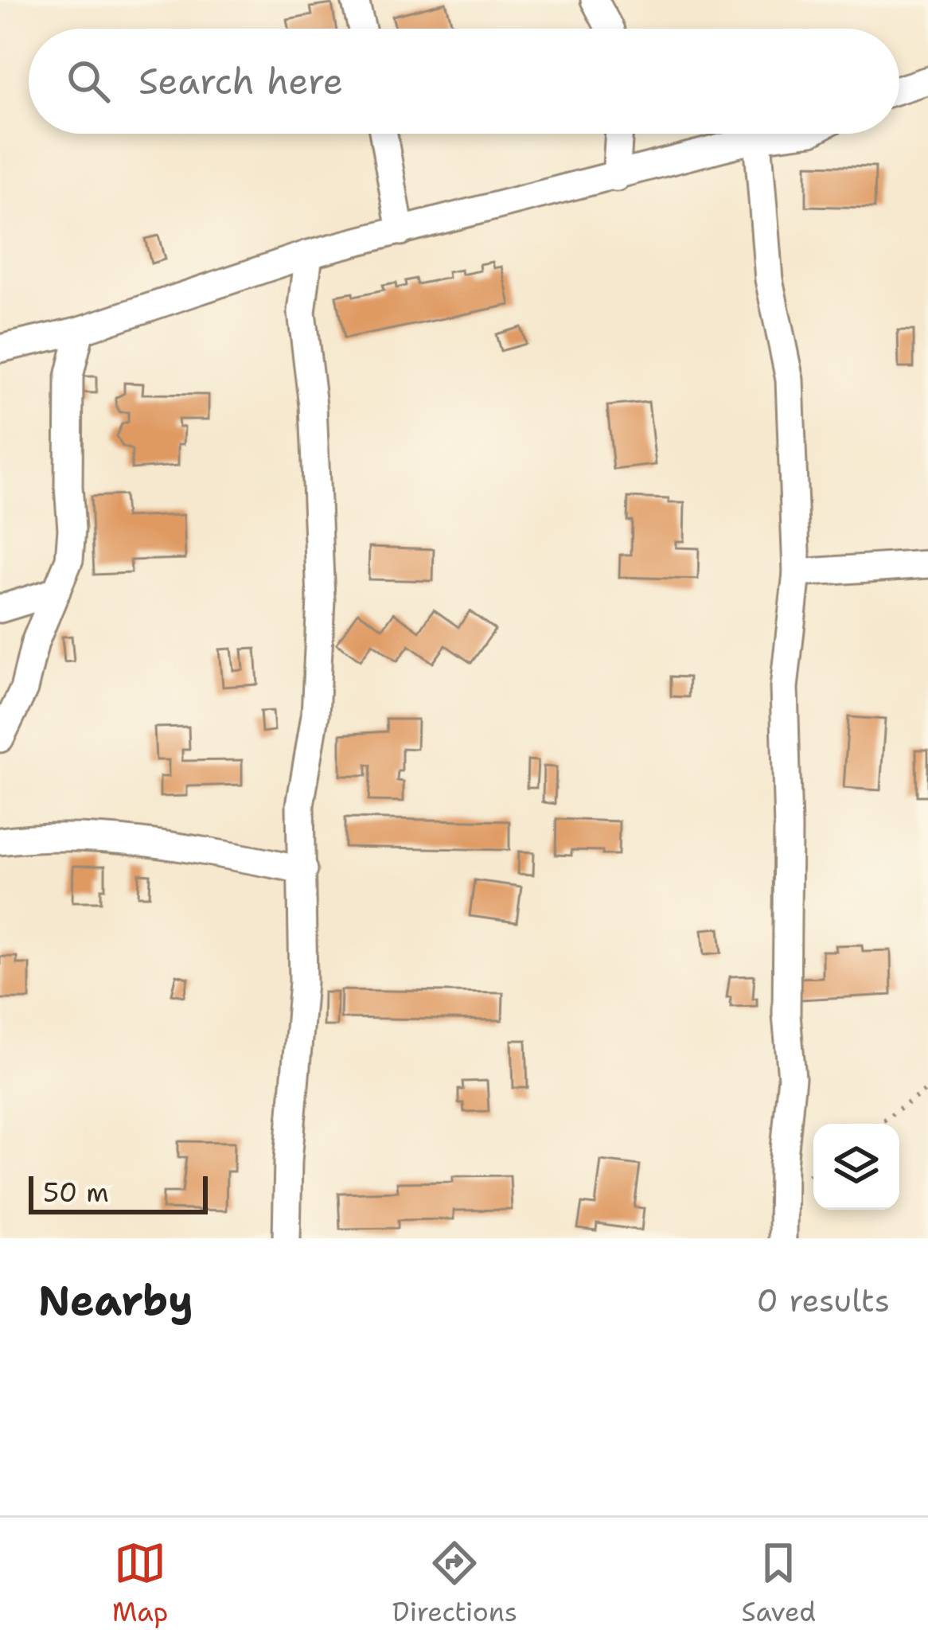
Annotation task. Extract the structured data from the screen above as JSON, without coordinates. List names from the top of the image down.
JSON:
{
  "scale_bar": "50 m",
  "page": {
    "search": "Search here",
    "scale": "50 m",
    "heading": ["Nearby", "0 results"],
    "nav": ["Map", "Directions", "Saved"]
  }
}
